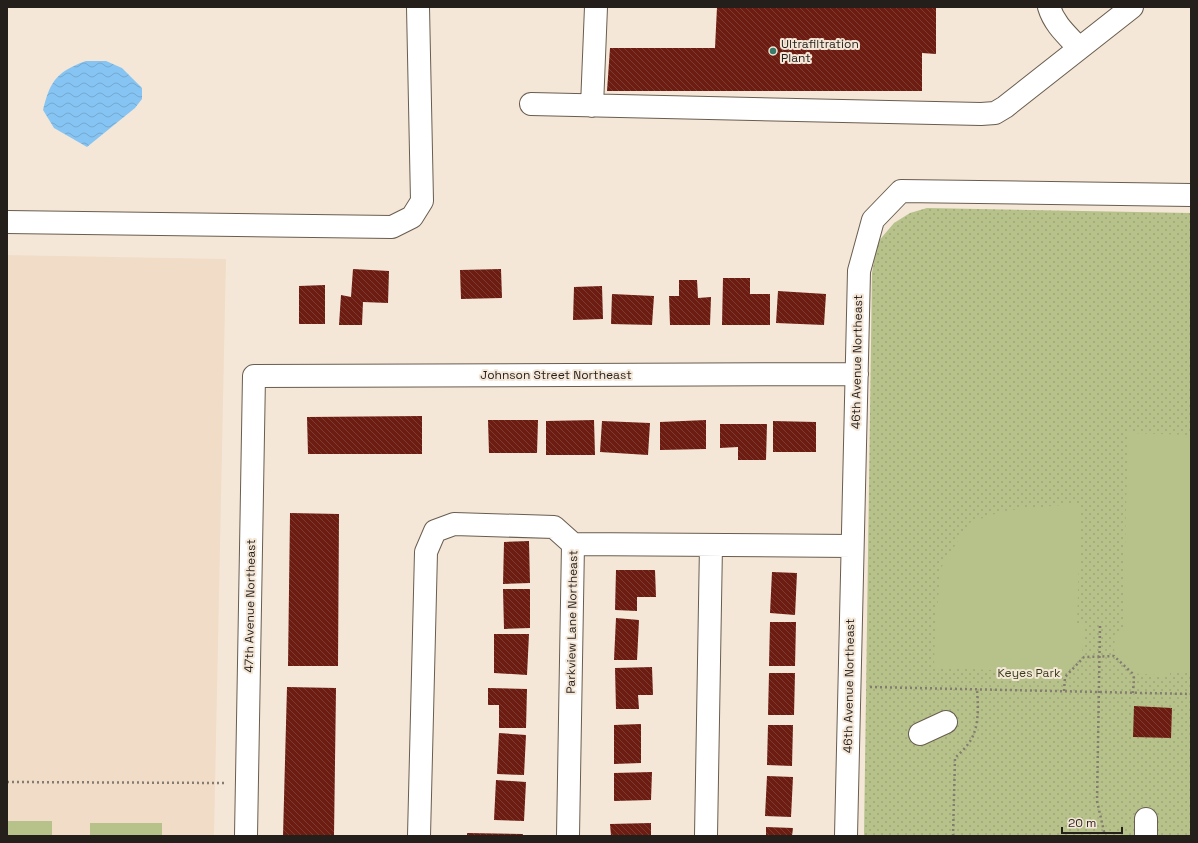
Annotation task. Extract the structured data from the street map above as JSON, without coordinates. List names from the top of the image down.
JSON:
{
  "streets": {
    "street": [
      "46th Avenue Northeast",
      "Johnson Street Northeast",
      "47th Avenue Northeast",
      "Parkview Lane Northeast"
    ]
  },
  "crossings": [
    ["46th Avenue Northeast", "Johnson Street Northeast"],
    ["46th Avenue Northeast", "Parkview Lane Northeast"],
    ["Johnson Street Northeast", "47th Avenue Northeast"]
  ],
  "parks": ["Keyes Park"],
  "places": ["Ultrafiltration Plant"],
  "scale_bar": "20 m"
}
